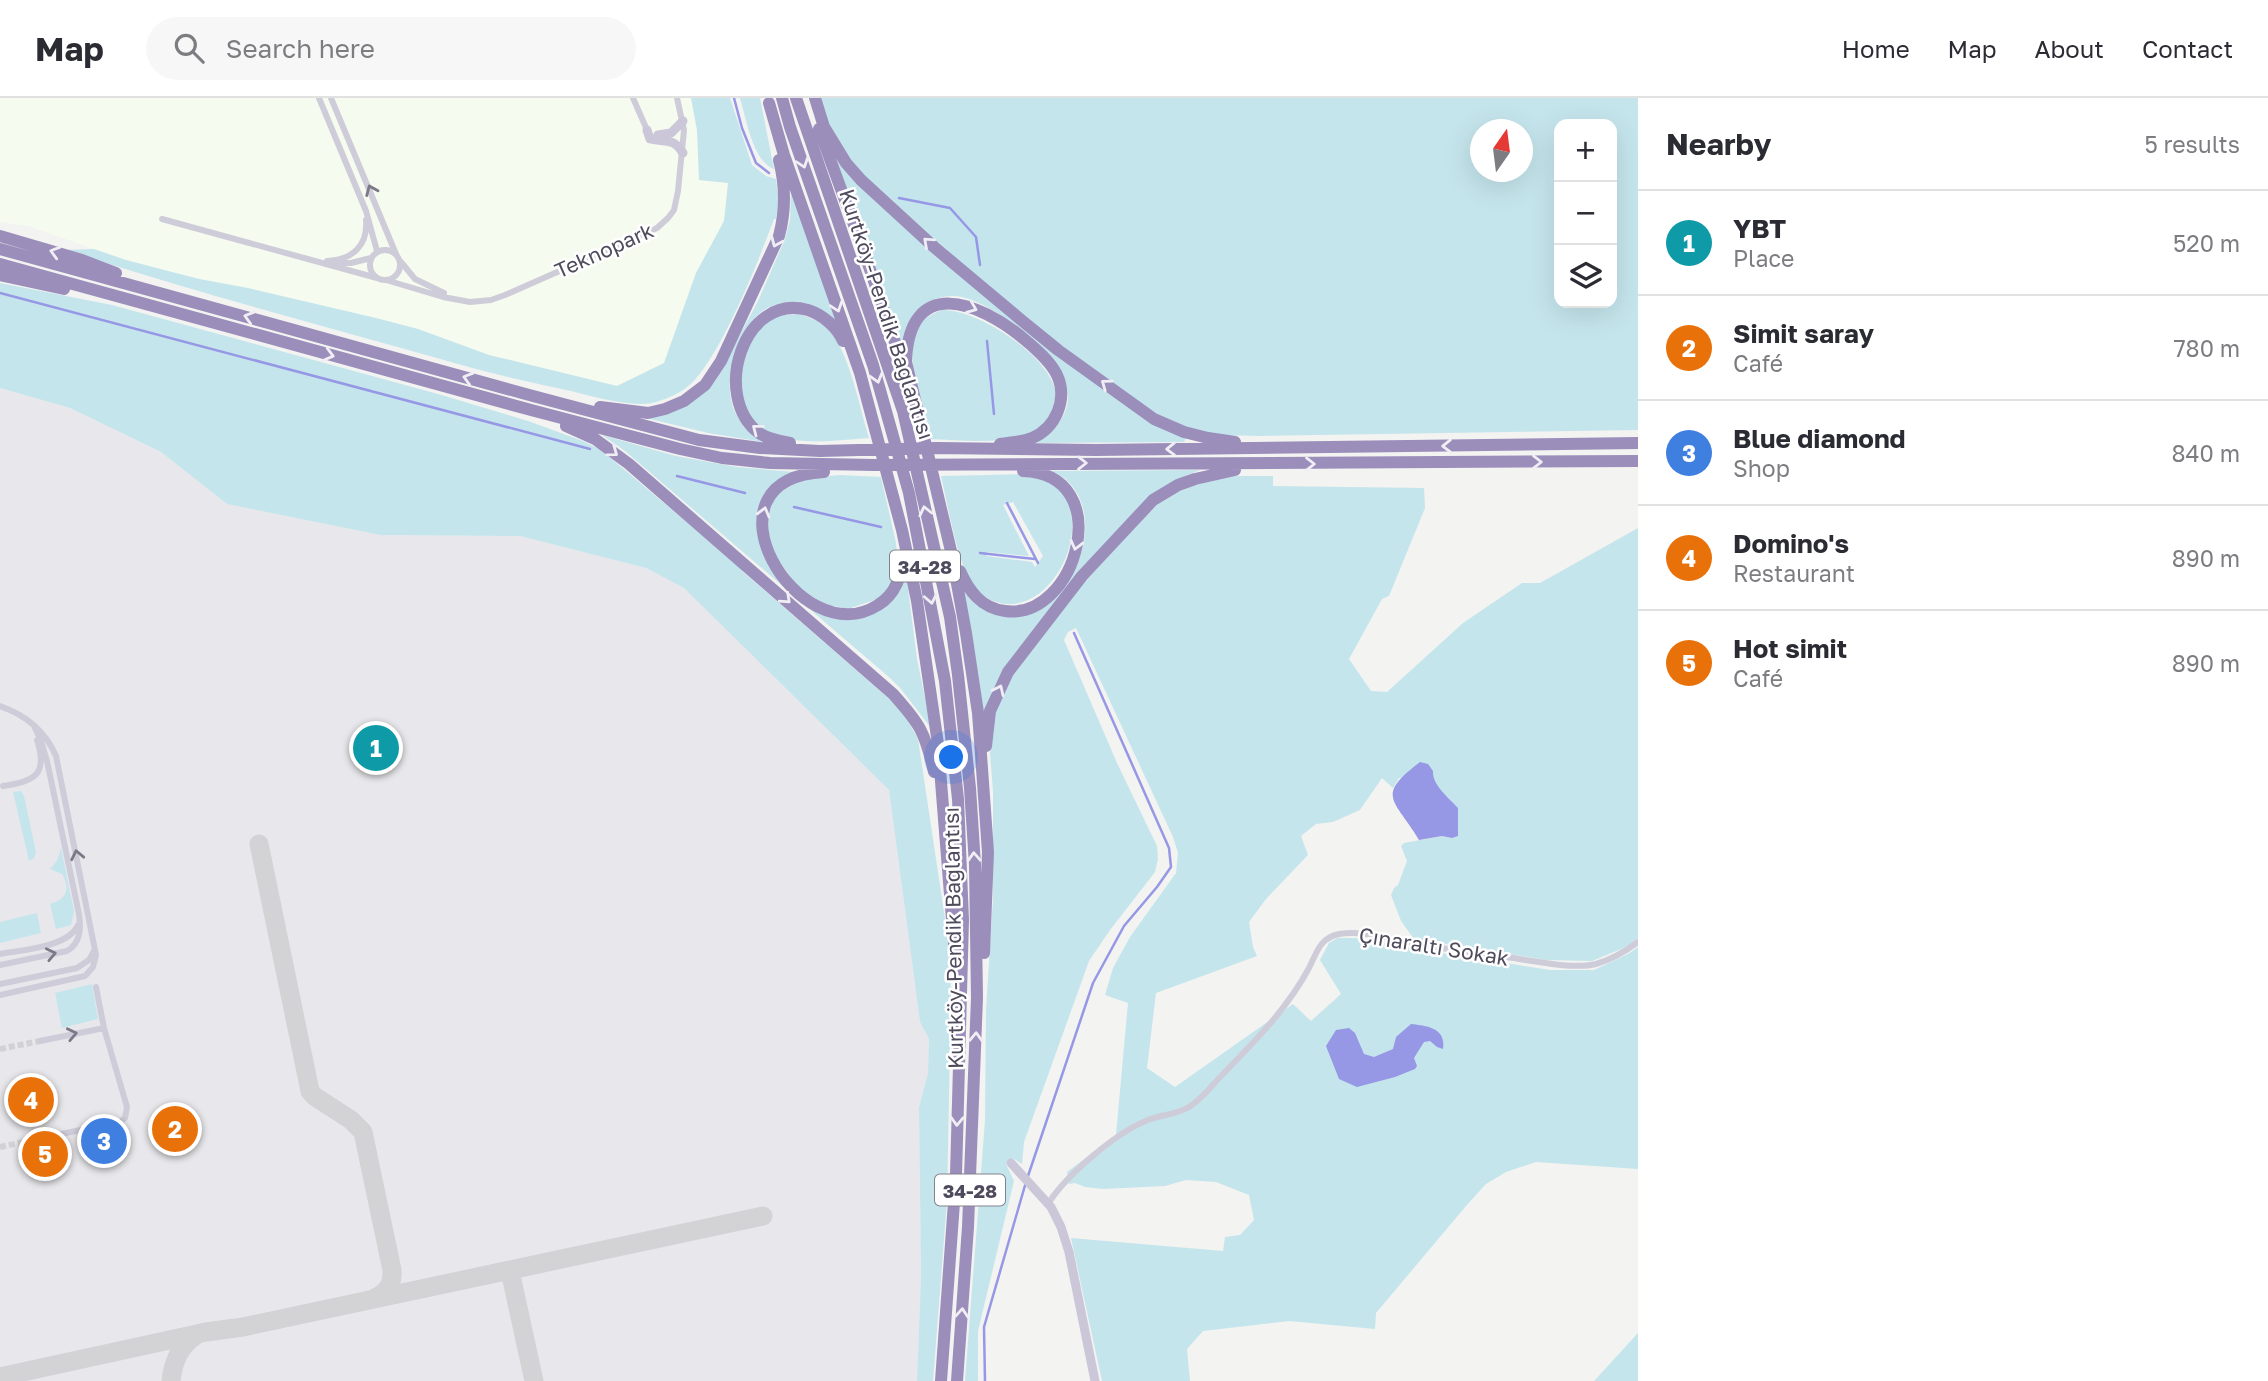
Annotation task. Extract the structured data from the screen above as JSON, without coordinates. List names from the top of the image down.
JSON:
{
  "streets": {
    "highway": ["Kurtköy-Pendik Bağlantısı", "34-28"],
    "street": ["Teknopark", "Çınaraltı Sokak"]
  },
  "north": "top",
  "page": {
    "header": "Map",
    "search": "Search here",
    "nav": [
      "Home",
      "Map",
      "About",
      "Contact"
    ],
    "heading": ["Nearby", "5 results"],
    "map_buttons": ["+", "−"],
    "list": [
      {
        "mark": "1",
        "name": "YBT",
        "note": "Place",
        "value": "520 m"
      },
      {
        "mark": "2",
        "name": "Simit saray",
        "note": "Café",
        "value": "780 m"
      },
      {
        "mark": "3",
        "name": "Blue diamond",
        "note": "Shop",
        "value": "840 m"
      },
      {
        "mark": "4",
        "name": "Domino's",
        "note": "Restaurant",
        "value": "890 m"
      },
      {
        "mark": "5",
        "name": "Hot simit",
        "note": "Café",
        "value": "890 m"
      }
    ],
    "pins": [
      "1",
      "4",
      "2",
      "3",
      "5"
    ]
  }
}
